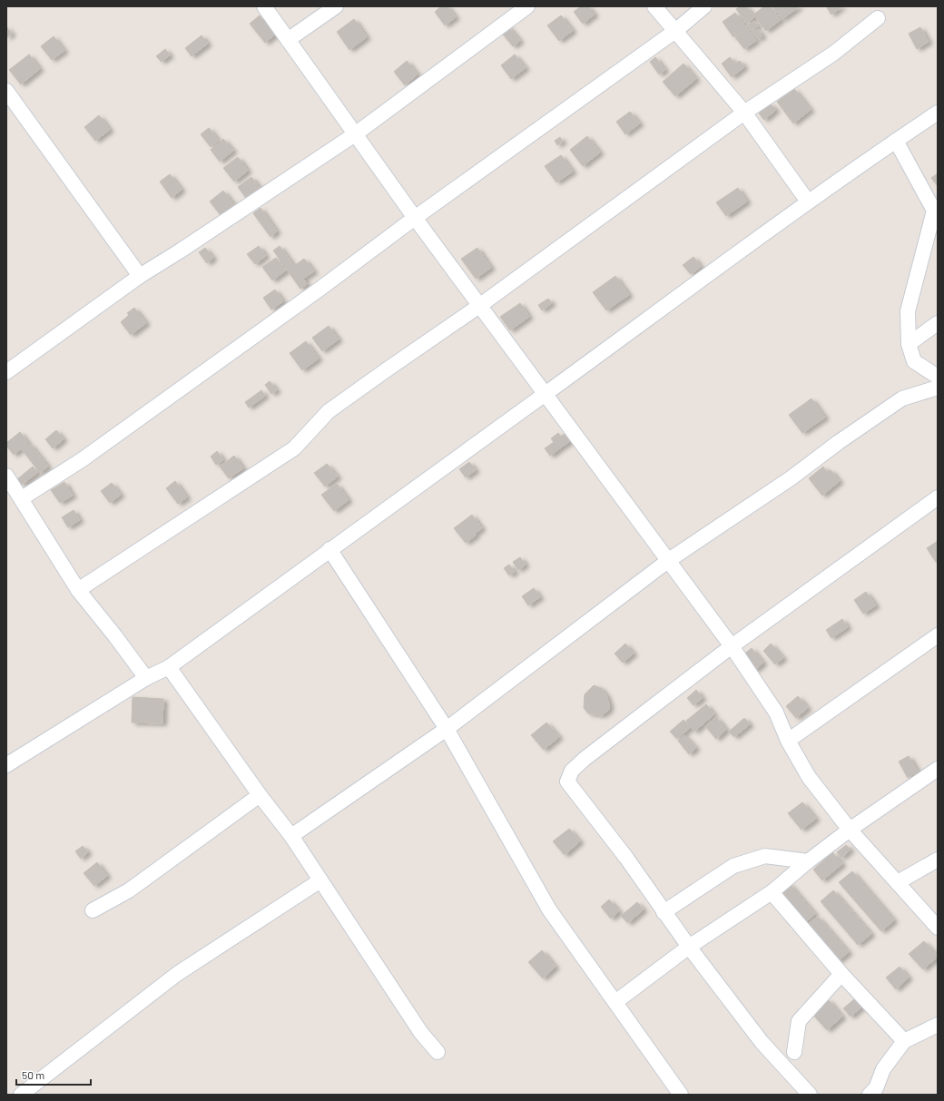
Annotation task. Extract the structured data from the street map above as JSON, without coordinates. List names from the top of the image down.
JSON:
{
  "scale_bar": "50 m"
}
